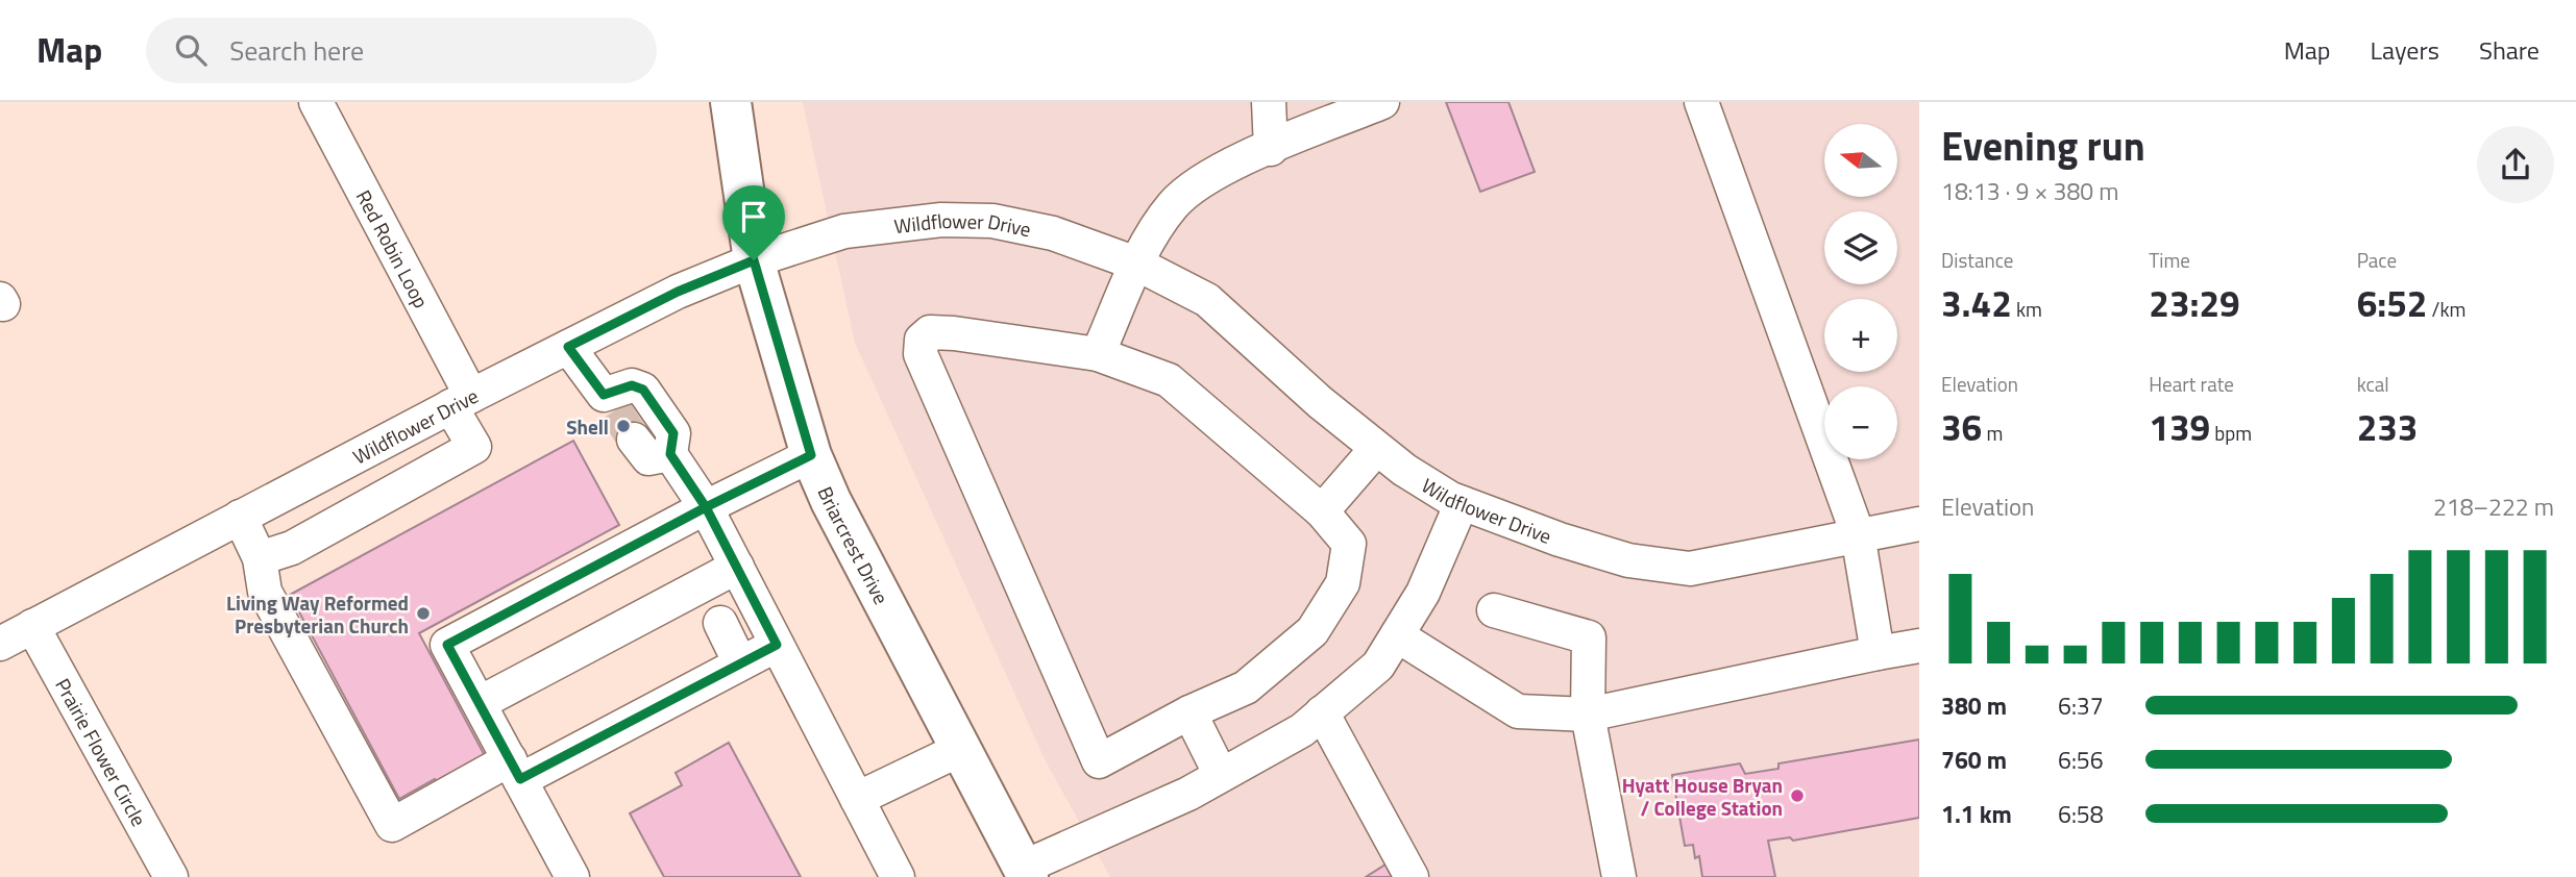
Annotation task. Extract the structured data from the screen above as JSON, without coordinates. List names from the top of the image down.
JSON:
{
  "streets": {
    "main road": ["Briarcrest Drive"],
    "street": ["Wildflower Drive", "Red Robin Loop", "Prairie Flower Circle"]
  },
  "crossings": [
    ["Wildflower Drive", "Red Robin Loop"],
    ["Wildflower Drive", "Briarcrest Drive"],
    ["Wildflower Drive", "Prairie Flower Circle"]
  ],
  "places": ["Shell", "Living Way Reformed Presbyterian Church", "Hyatt House Bryan / College Station"],
  "north": "left",
  "page": {
    "header": "Map",
    "search": "Search here",
    "nav": ["Map", "Layers", "Share"],
    "heading": ["Evening run", "18:13 · 9 × 380 m"],
    "map_buttons": ["+", "−"],
    "stats": [
      ["Distance", "3.42 km"],
      ["Time", "23:29"],
      ["Pace", "6:52 /km"],
      ["Elevation", "36 m"],
      ["Heart rate", "139 bpm"],
      ["kcal", "233"]
    ],
    "chart": ["Elevation", "218–222 m"],
    "list": [
      {
        "name": "380 m",
        "note": "6:37"
      },
      {
        "name": "760 m",
        "note": "6:56"
      },
      {
        "name": "1.1 km",
        "note": "6:58"
      }
    ]
  }
}
